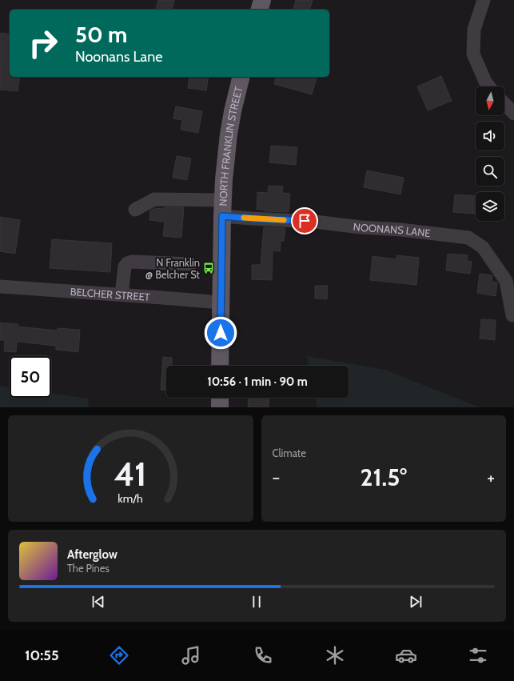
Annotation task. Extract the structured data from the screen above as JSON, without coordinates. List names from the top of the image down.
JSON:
{
  "streets": {
    "main road": ["NORTH FRANKLIN STREET"],
    "street": ["NOONANS LANE", "BELCHER STREET"]
  },
  "crossings": [
    ["NORTH FRANKLIN STREET", "NOONANS LANE"],
    ["NORTH FRANKLIN STREET", "BELCHER STREET"]
  ],
  "places": {
    "bus stop": ["N Franklin @ Belcher St"]
  },
  "north": "bottom",
  "page": {
    "turn": ["50 m", "Noonans Lane"],
    "limit": "50",
    "trip": "10:56 · 1 min · 90 m",
    "tile": "Climate",
    "heat": ["−", "21.5°", "+"],
    "song": ["Afterglow", "The Pines"],
    "tabs": "10:55",
    "gauge": ["41", "km/h"]
  }
}
